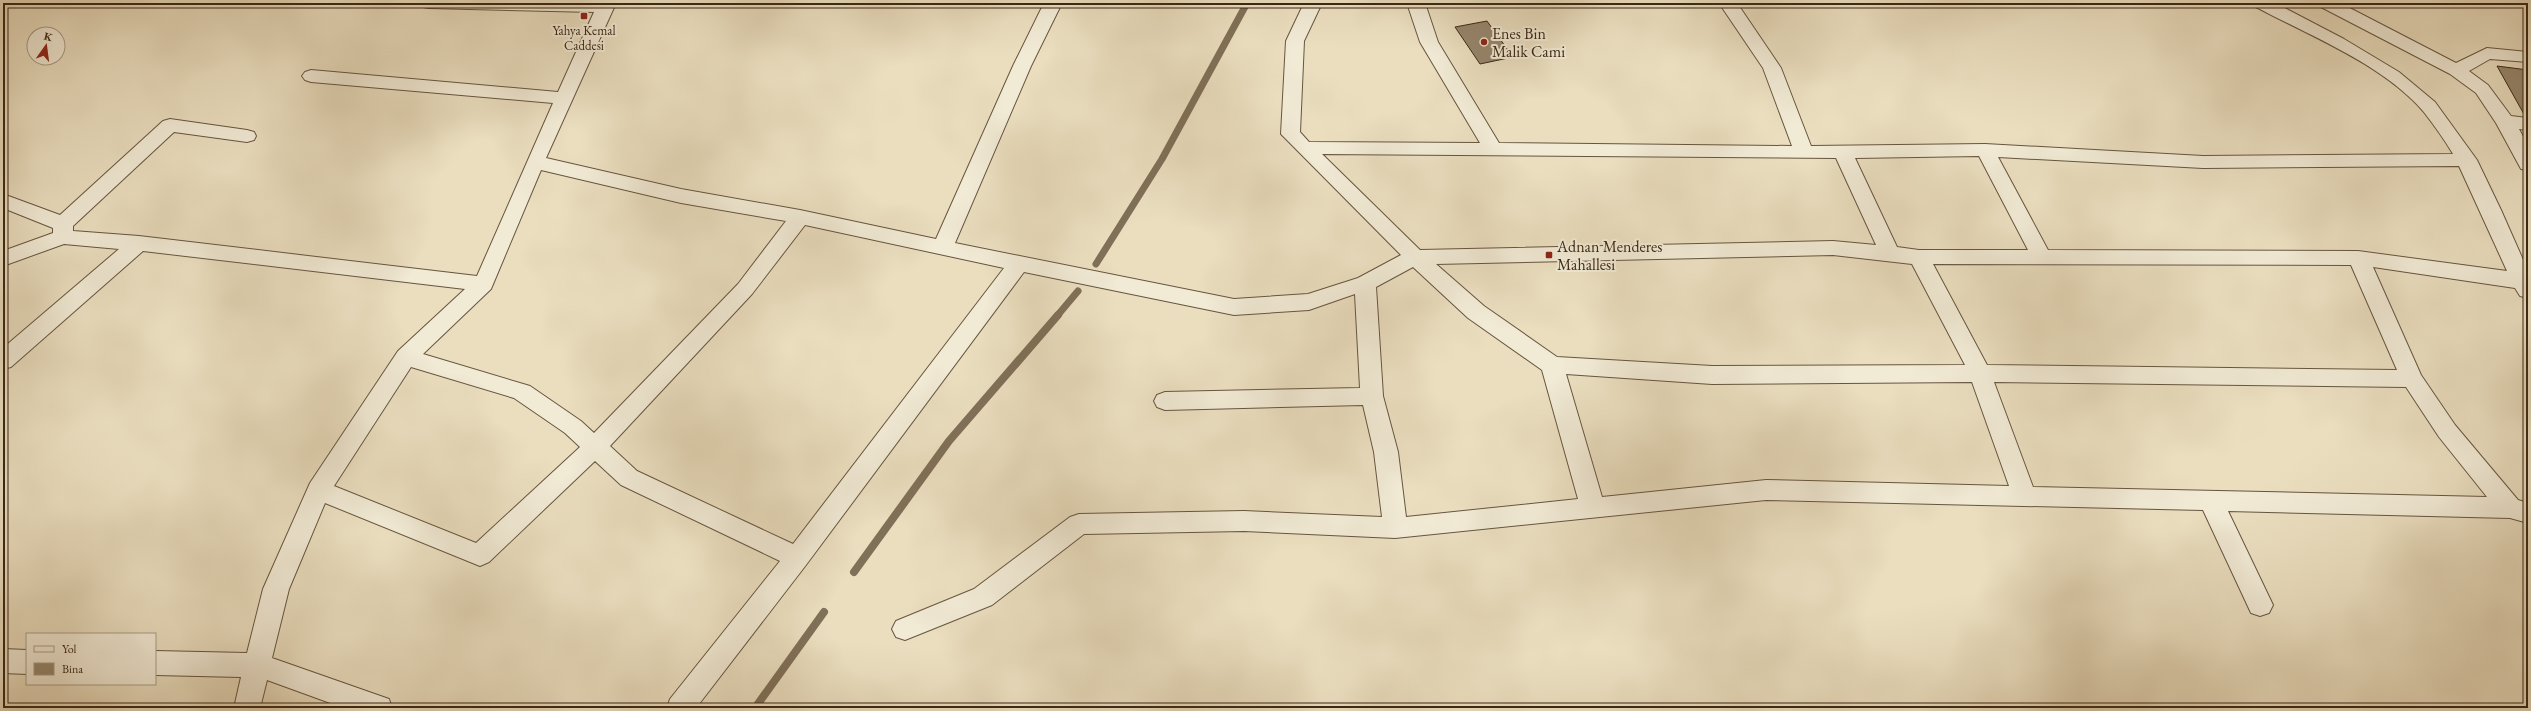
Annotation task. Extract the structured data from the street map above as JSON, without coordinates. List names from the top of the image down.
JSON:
{
  "places": {
    "transit": ["Yahya Kemal Caddesi", "Adnan Menderes Mahallesi"],
    "other": ["Enes Bin Malik Cami"]
  },
  "legend": ["Yol", "Bina"],
  "north": "top"
}
